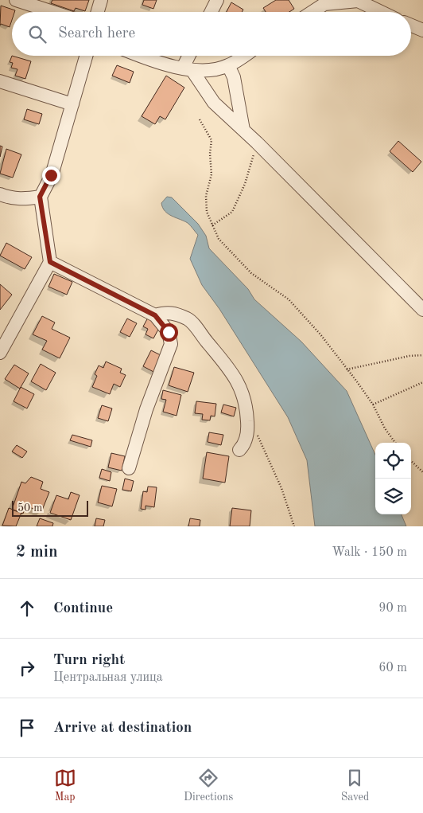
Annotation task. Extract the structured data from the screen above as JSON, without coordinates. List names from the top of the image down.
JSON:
{
  "scale_bar": "50 m",
  "page": {
    "search": "Search here",
    "scale": "50 m",
    "heading": ["2 min", "Walk · 150 m"],
    "list": [
      ["Continue", "90 m"],
      ["Turn right", "Центральная улица", "60 m"],
      "Arrive at destination"
    ],
    "nav": ["Map", "Directions", "Saved"]
  }
}
